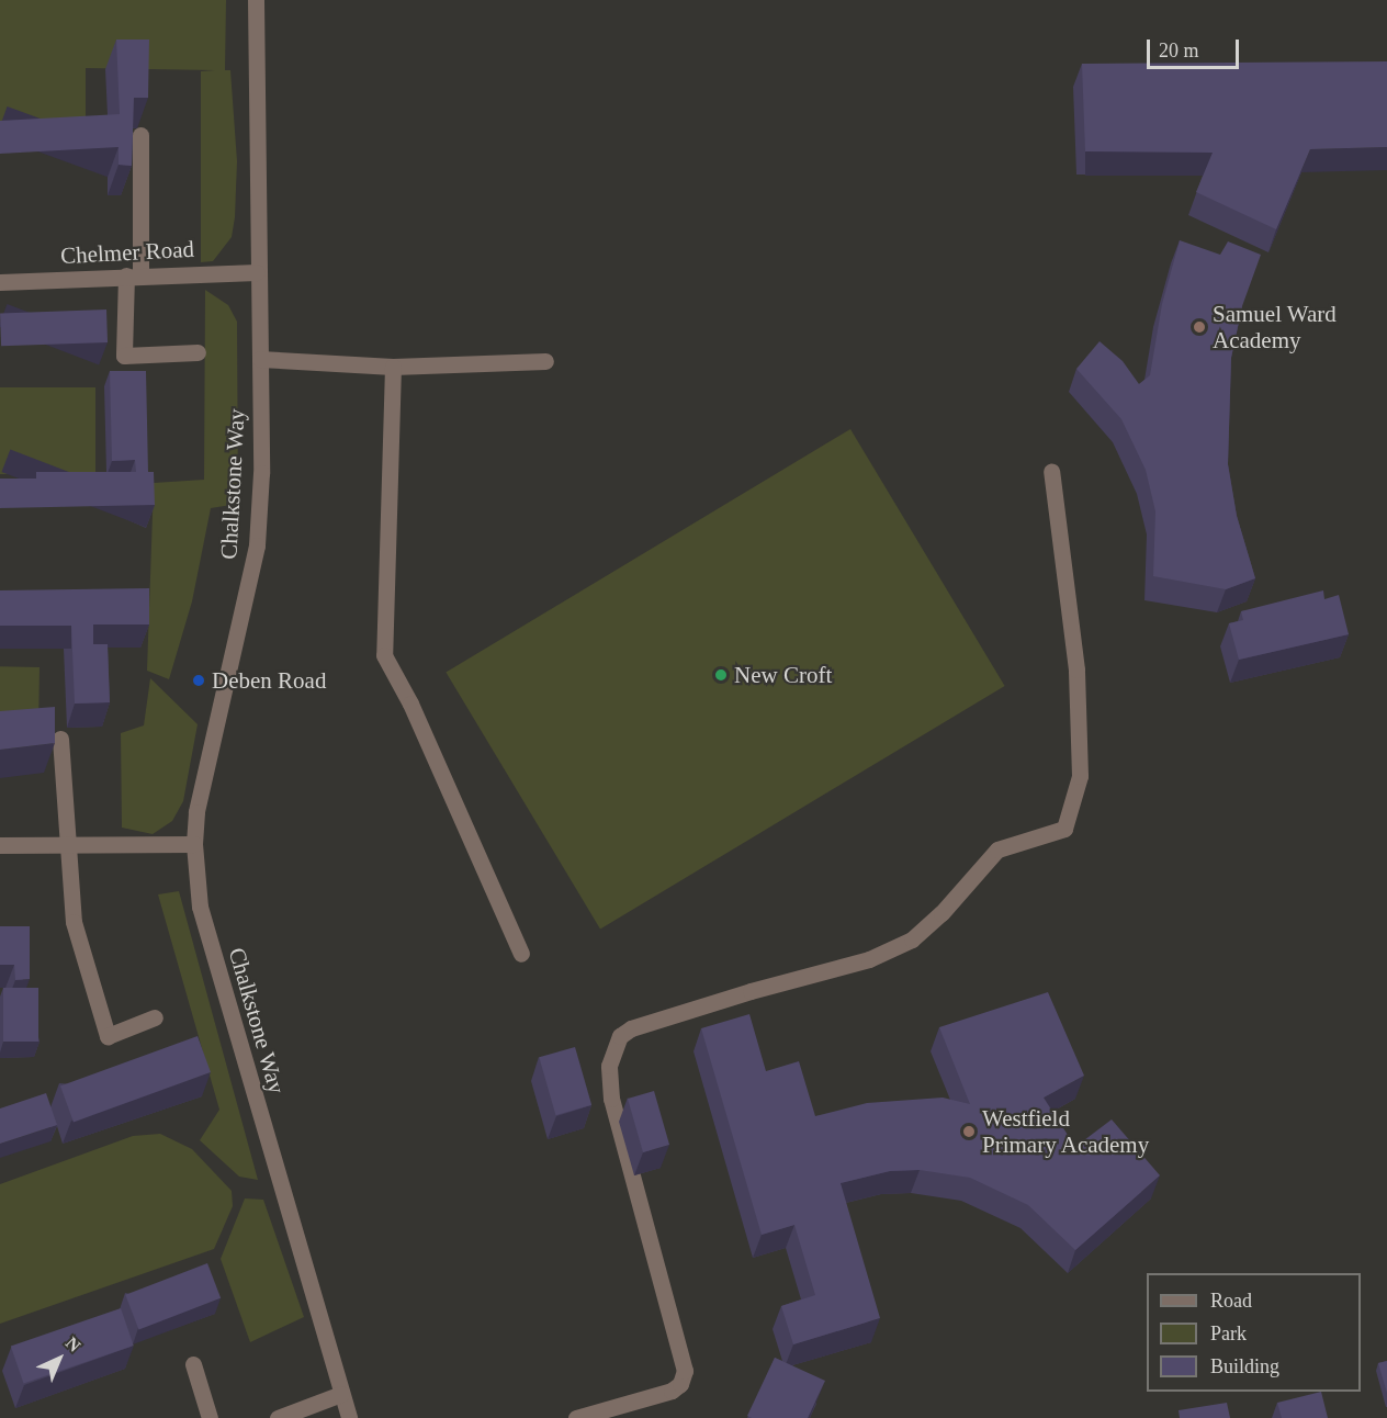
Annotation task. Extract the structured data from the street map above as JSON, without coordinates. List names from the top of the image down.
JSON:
{
  "streets": {
    "street": ["Chelmer Road", "Chalkstone Way"]
  },
  "crossings": [
    ["Chelmer Road", "Chalkstone Way"]
  ],
  "places": [
    "Samuel Ward Academy",
    "New Croft",
    "Deben Road",
    "Westfield Primary Academy"
  ],
  "legend": ["Road", "Park", "Building"],
  "scale_bar": "20 m",
  "north": "top right"
}
